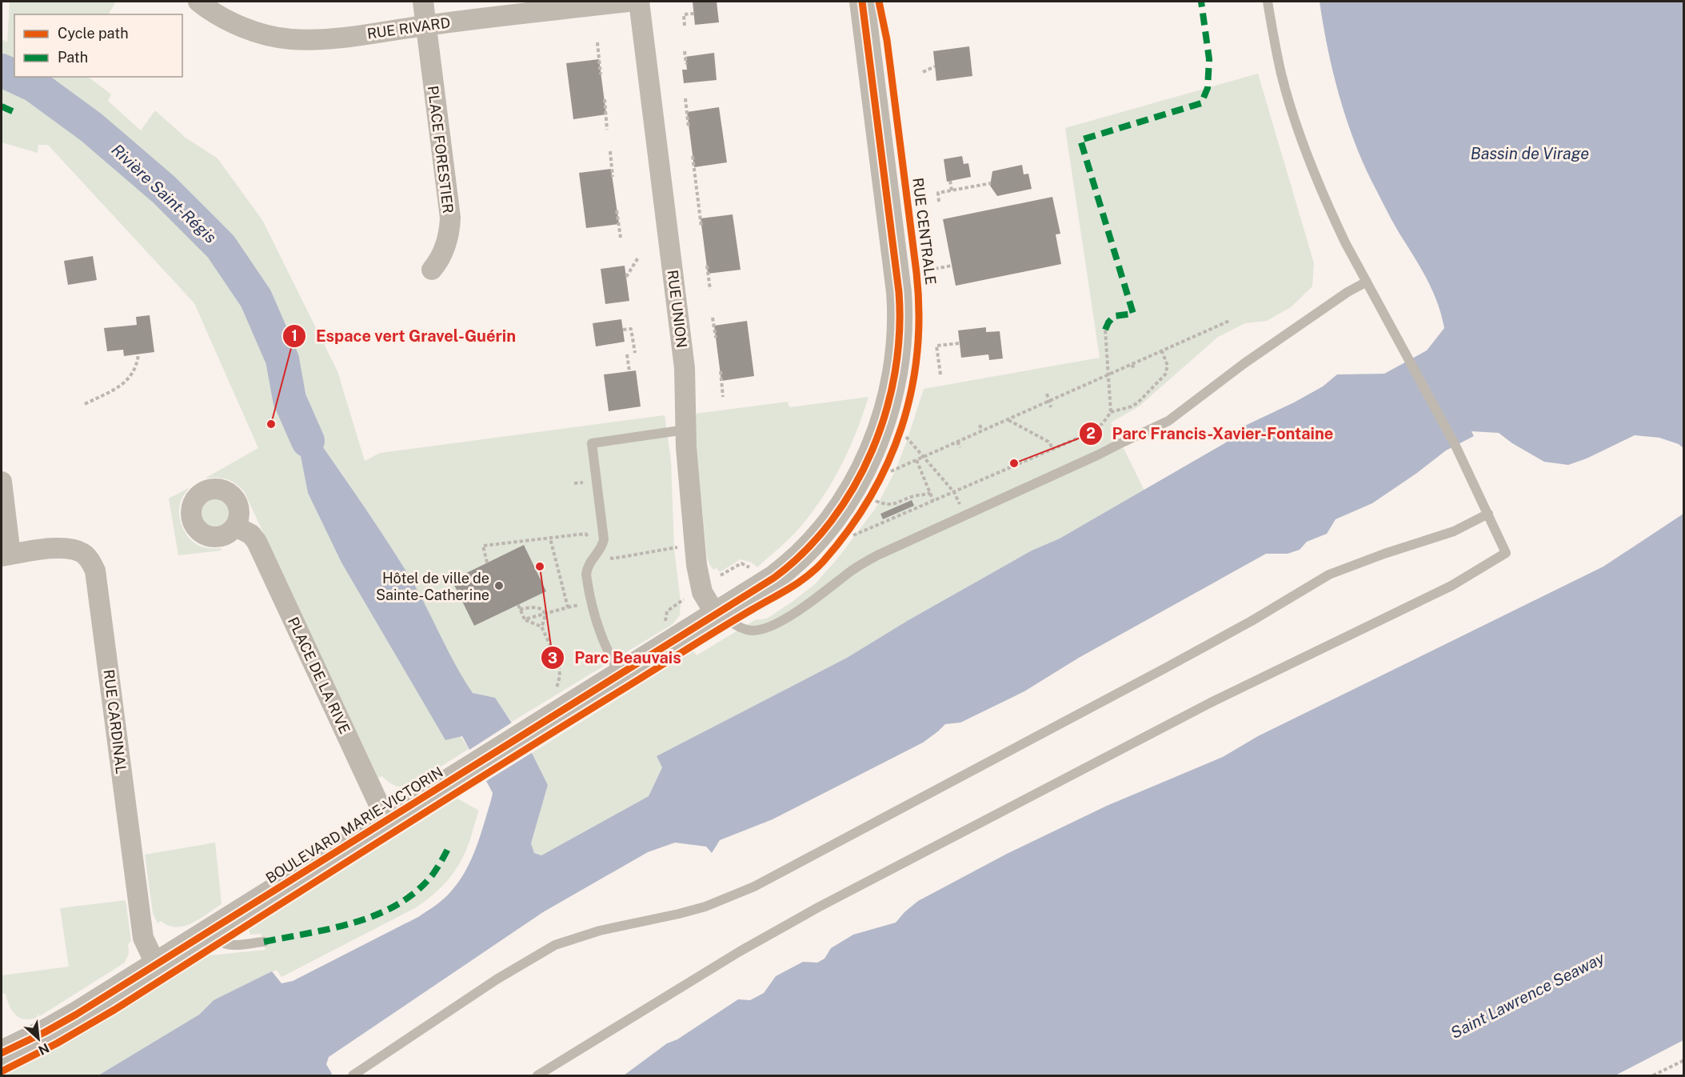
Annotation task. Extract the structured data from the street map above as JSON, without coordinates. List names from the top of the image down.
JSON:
{
  "streets": {
    "street": [
      "RUE RIVARD",
      "PLACE FORESTIER",
      "RUE UNION",
      "PLACE DE LA RIVE",
      "RUE CARDINAL",
      "BOULEVARD MARIE-VICTORIN"
    ],
    "cycle path": ["RUE CENTRALE"]
  },
  "crossings": [
    ["RUE RIVARD", "PLACE FORESTIER"],
    ["RUE UNION", "BOULEVARD MARIE-VICTORIN"],
    ["PLACE DE LA RIVE", "BOULEVARD MARIE-VICTORIN"],
    ["RUE CARDINAL", "BOULEVARD MARIE-VICTORIN"]
  ],
  "water": ["Bassin de Virage", "Rivière Saint-Régis", "Saint Lawrence Seaway"],
  "places": [
    "Espace vert Gravel-Guérin",
    "Parc Francis-Xavier-Fontaine",
    "Parc Beauvais",
    "Hôtel de ville de Sainte-Catherine"
  ],
  "legend": ["Cycle path", "Path"],
  "north": "bottom right"
}
